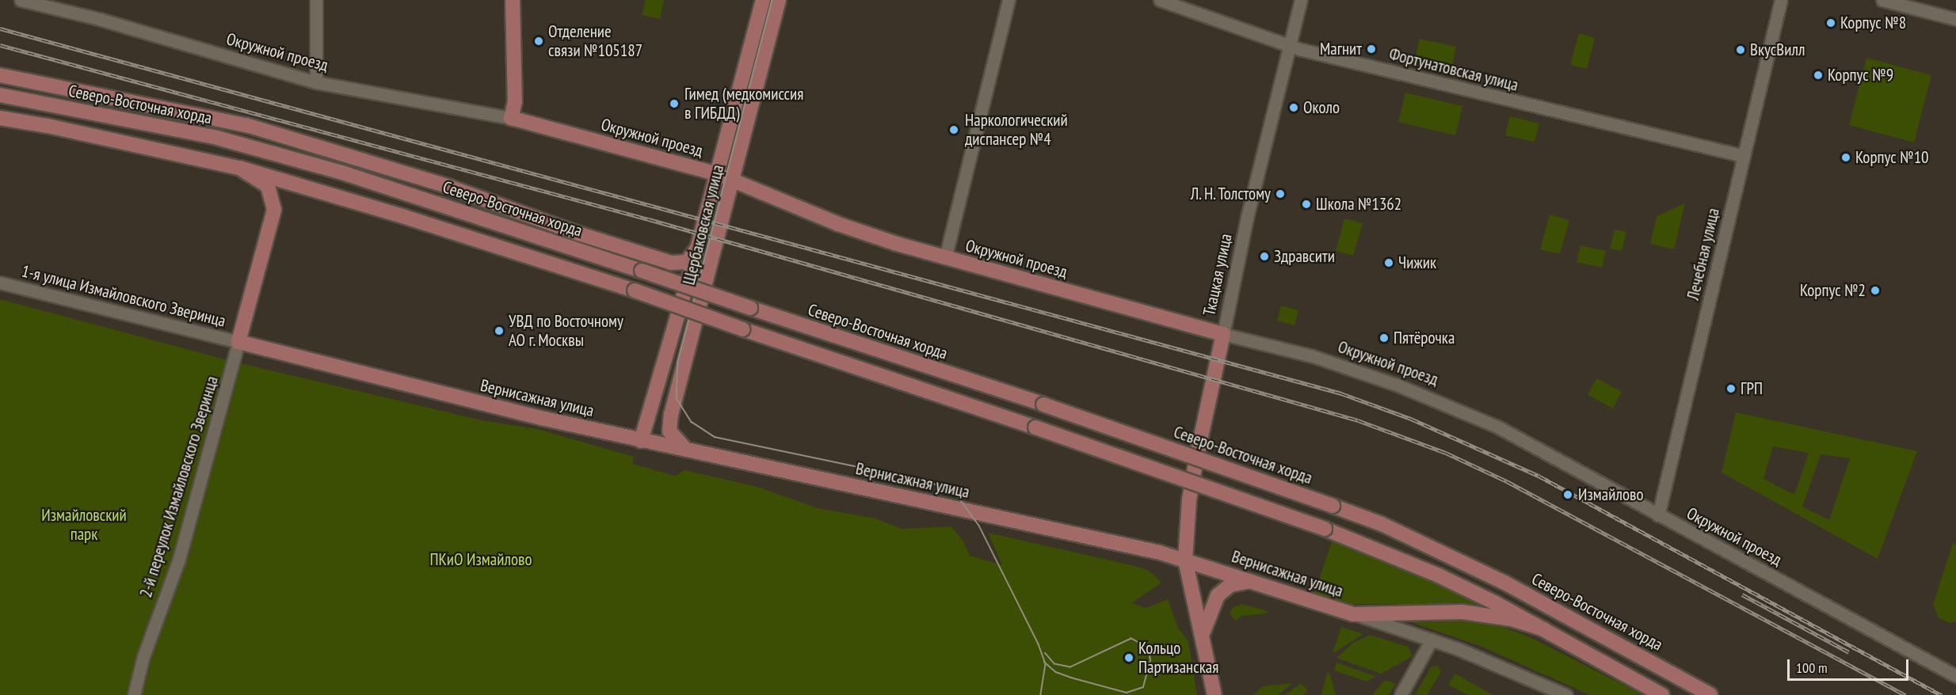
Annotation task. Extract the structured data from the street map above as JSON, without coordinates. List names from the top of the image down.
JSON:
{
  "streets": {
    "main road": [
      "Окружной проезд",
      "Северо-Восточная хорда",
      "Щербаковская улица",
      "Ткацкая улица",
      "Вернисажная улица"
    ],
    "street": [
      "Фортунатовская улица",
      "Лечебная улица",
      "1-я улица Измайловского Зверинца",
      "2-й переулок Измайловского Зверинца"
    ]
  },
  "crossings": [
    ["Окружной проезд", "Щербаковская улица"],
    ["Окружной проезд", "Лечебная улица"],
    ["Окружной проезд", "Ткацкая улица"],
    ["Фортунатовская улица", "Лечебная улица"],
    ["Фортунатовская улица", "Ткацкая улица"],
    ["Щербаковская улица", "Вернисажная улица"],
    ["Ткацкая улица", "Вернисажная улица"],
    ["1-я улица Измайловского Зверинца", "Вернисажная улица"],
    ["1-я улица Измайловского Зверинца", "2-й переулок Измайловского Зверинца"],
    ["Вернисажная улица", "2-й переулок Измайловского Зверинца"]
  ],
  "parks": ["Измайловский парк", "ПКиО Измайлово"],
  "places": [
    "Корпус №8",
    "Отделение связи №105187",
    "Магнит",
    "ВкусВилл",
    "Корпус №9",
    "Гимед (медкомиссия в ГИБДД)",
    "Около",
    "Наркологический диспансер №4",
    "Корпус №10",
    "Л. Н. Толстому",
    "Школа №1362",
    "Здравсити",
    "Чижик",
    "Корпус №2",
    "УВД по Восточному АО г. Москвы",
    "Пятёрочка",
    "ГРП",
    "Измайлово",
    "Кольцо Партизанская"
  ],
  "scale_bar": "100 m"
}
